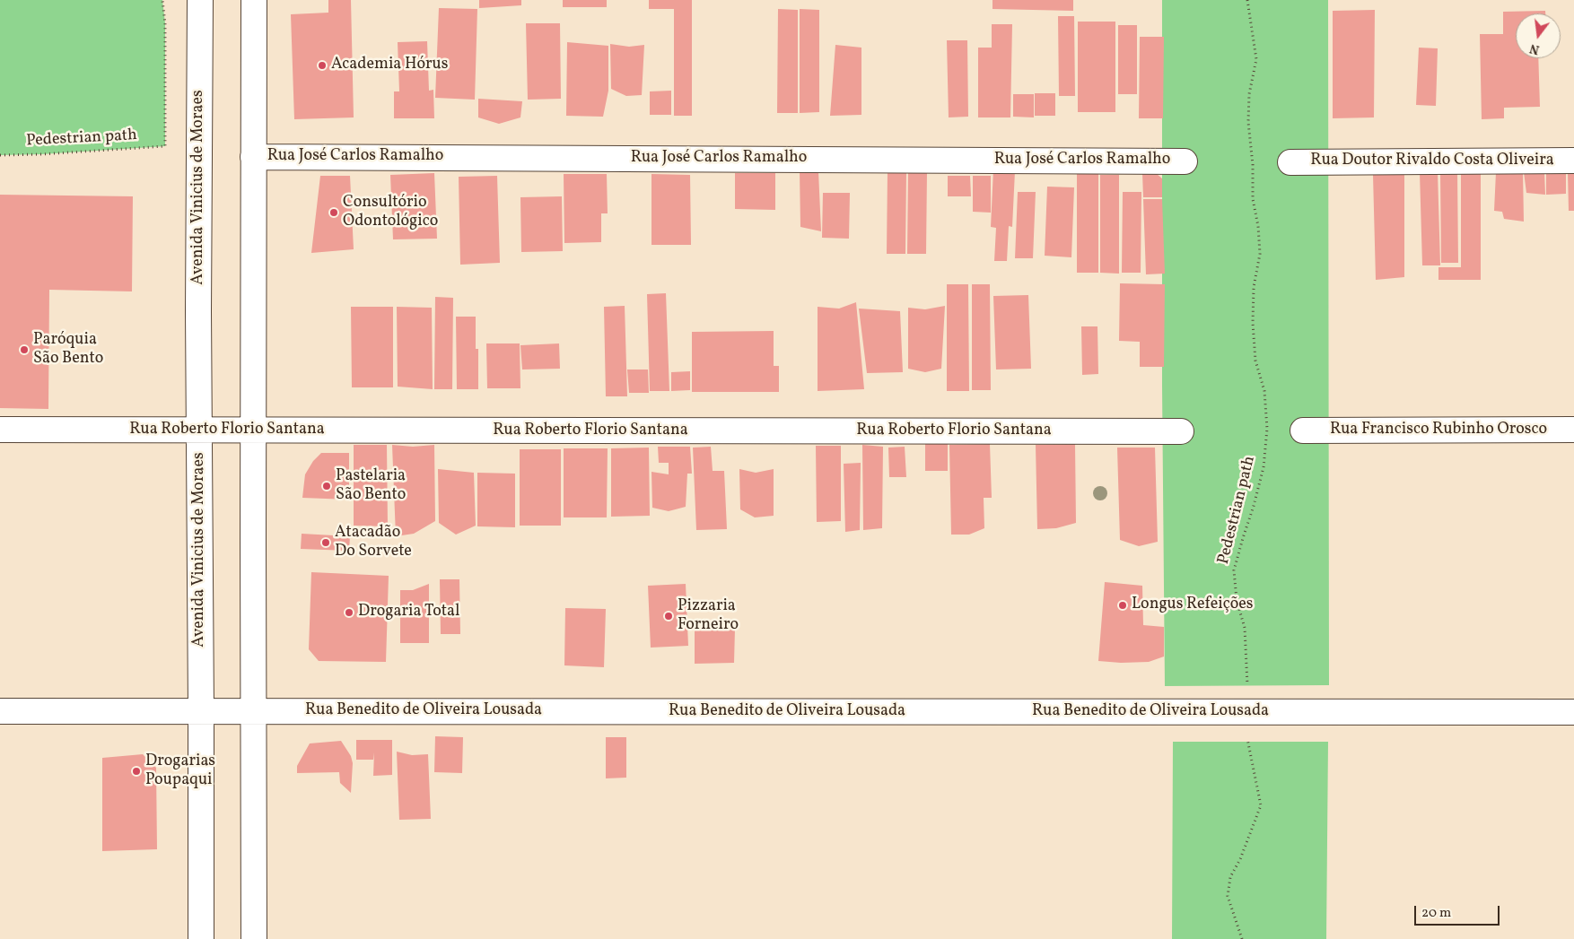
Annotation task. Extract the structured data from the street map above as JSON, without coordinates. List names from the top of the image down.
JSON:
{
  "streets": {
    "street": [
      "Rua José Carlos Ramalho",
      "Rua Doutor Rivaldo Costa Oliveira",
      "Avenida Vinicius de Moraes",
      "Rua Roberto Florio Santana",
      "Rua Francisco Rubinho Orosco",
      "Rua Benedito de Oliveira Lousada"
    ],
    "path": ["Pedestrian path"]
  },
  "crossings": [
    ["Pedestrian path", "Rua Benedito de Oliveira Lousada"],
    ["Avenida Vinicius de Moraes", "Rua Roberto Florio Santana"],
    ["Avenida Vinicius de Moraes", "Rua Benedito de Oliveira Lousada"]
  ],
  "places": [
    "Academia Hórus",
    "Consultório Odontológico",
    "Paróquia São Bento",
    "Pastelaria São Bento",
    "Atacadão Do Sorvete",
    "Longus Refeições",
    "Drogaria Total",
    "Pizzaria Forneiro",
    "Drogarias Poupaqui"
  ],
  "scale_bar": "20 m",
  "north": "bottom"
}
